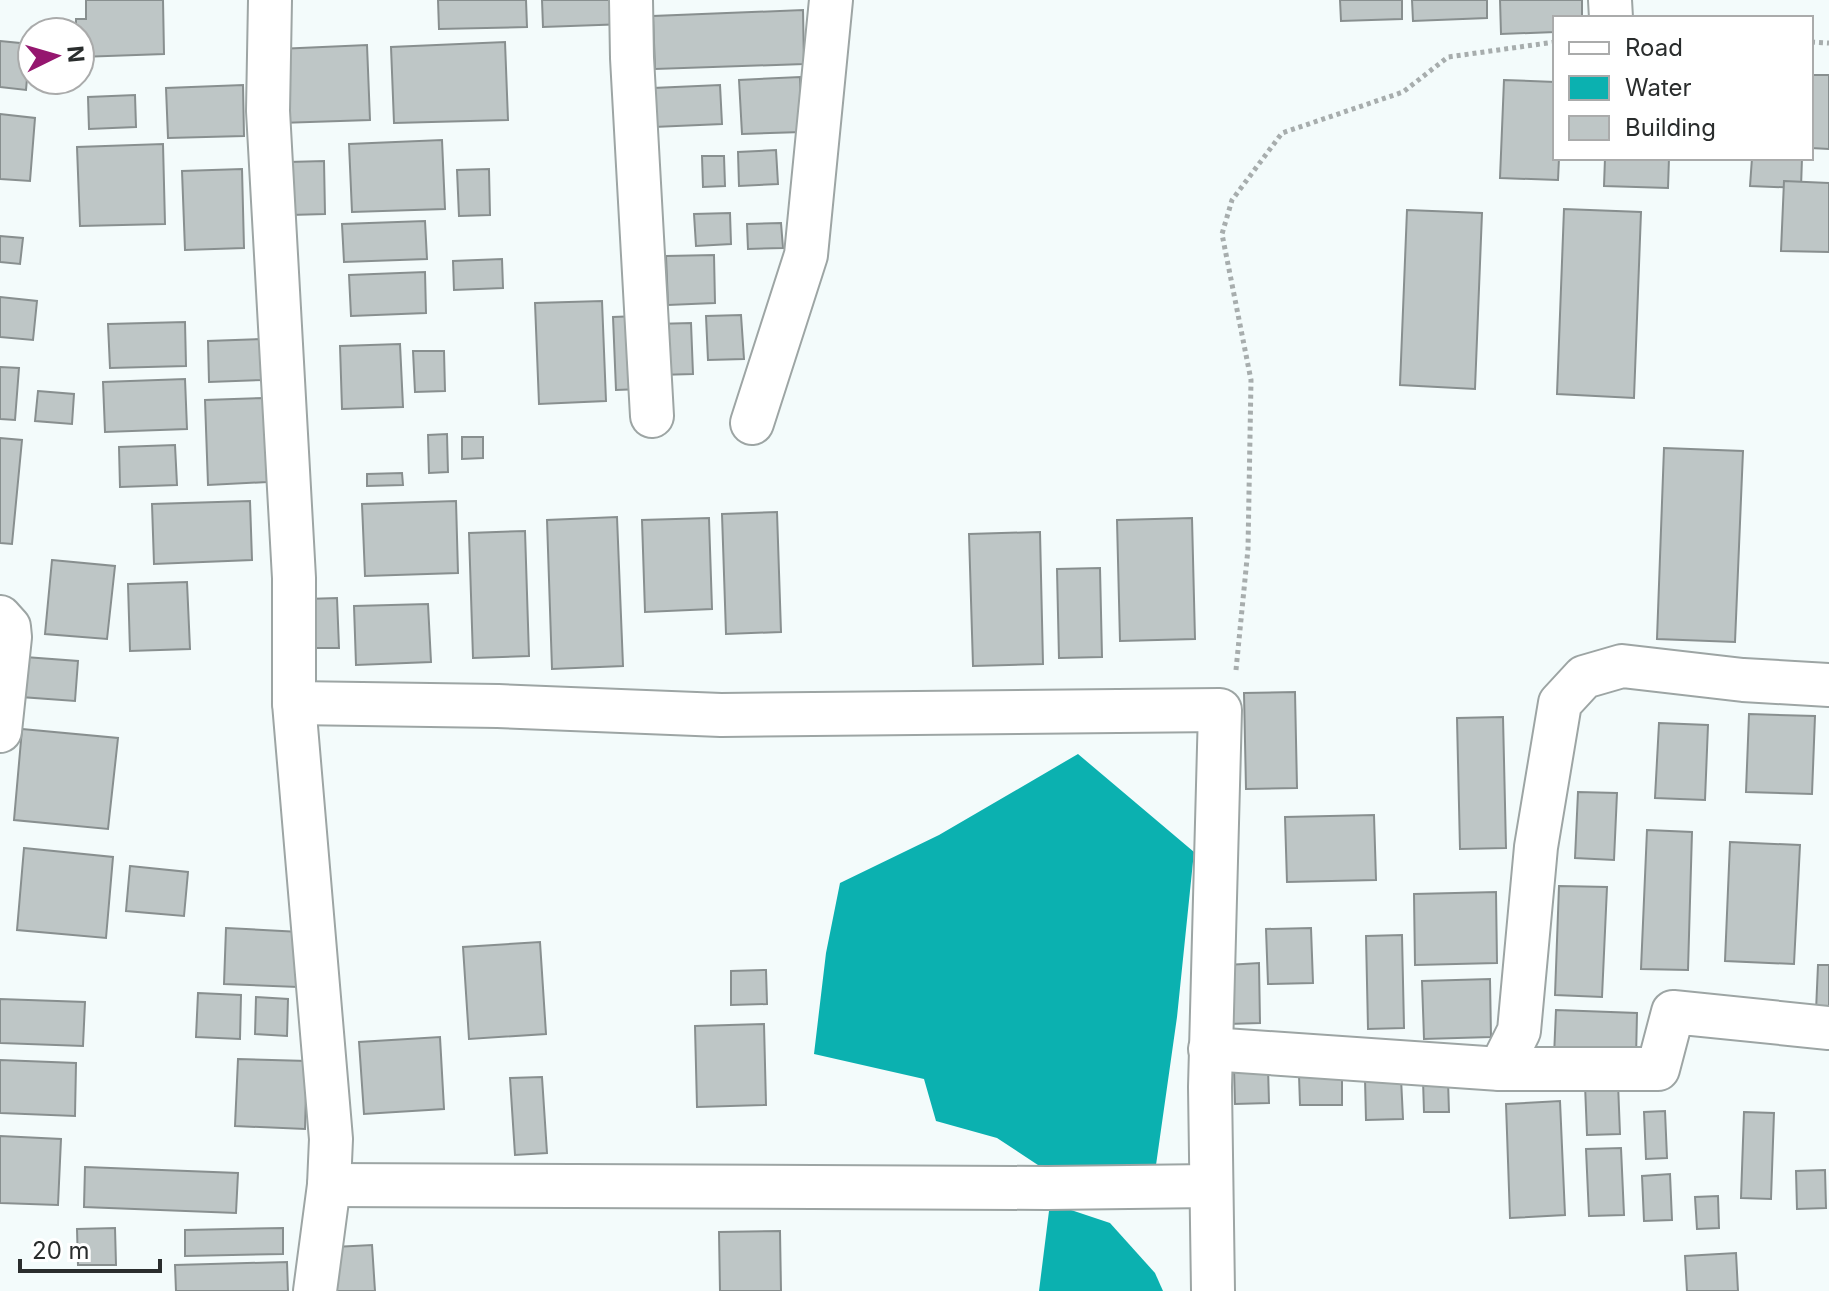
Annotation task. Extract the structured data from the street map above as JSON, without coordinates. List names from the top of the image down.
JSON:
{
  "legend": ["Road", "Water", "Building"],
  "scale_bar": "20 m",
  "north": "right"
}
